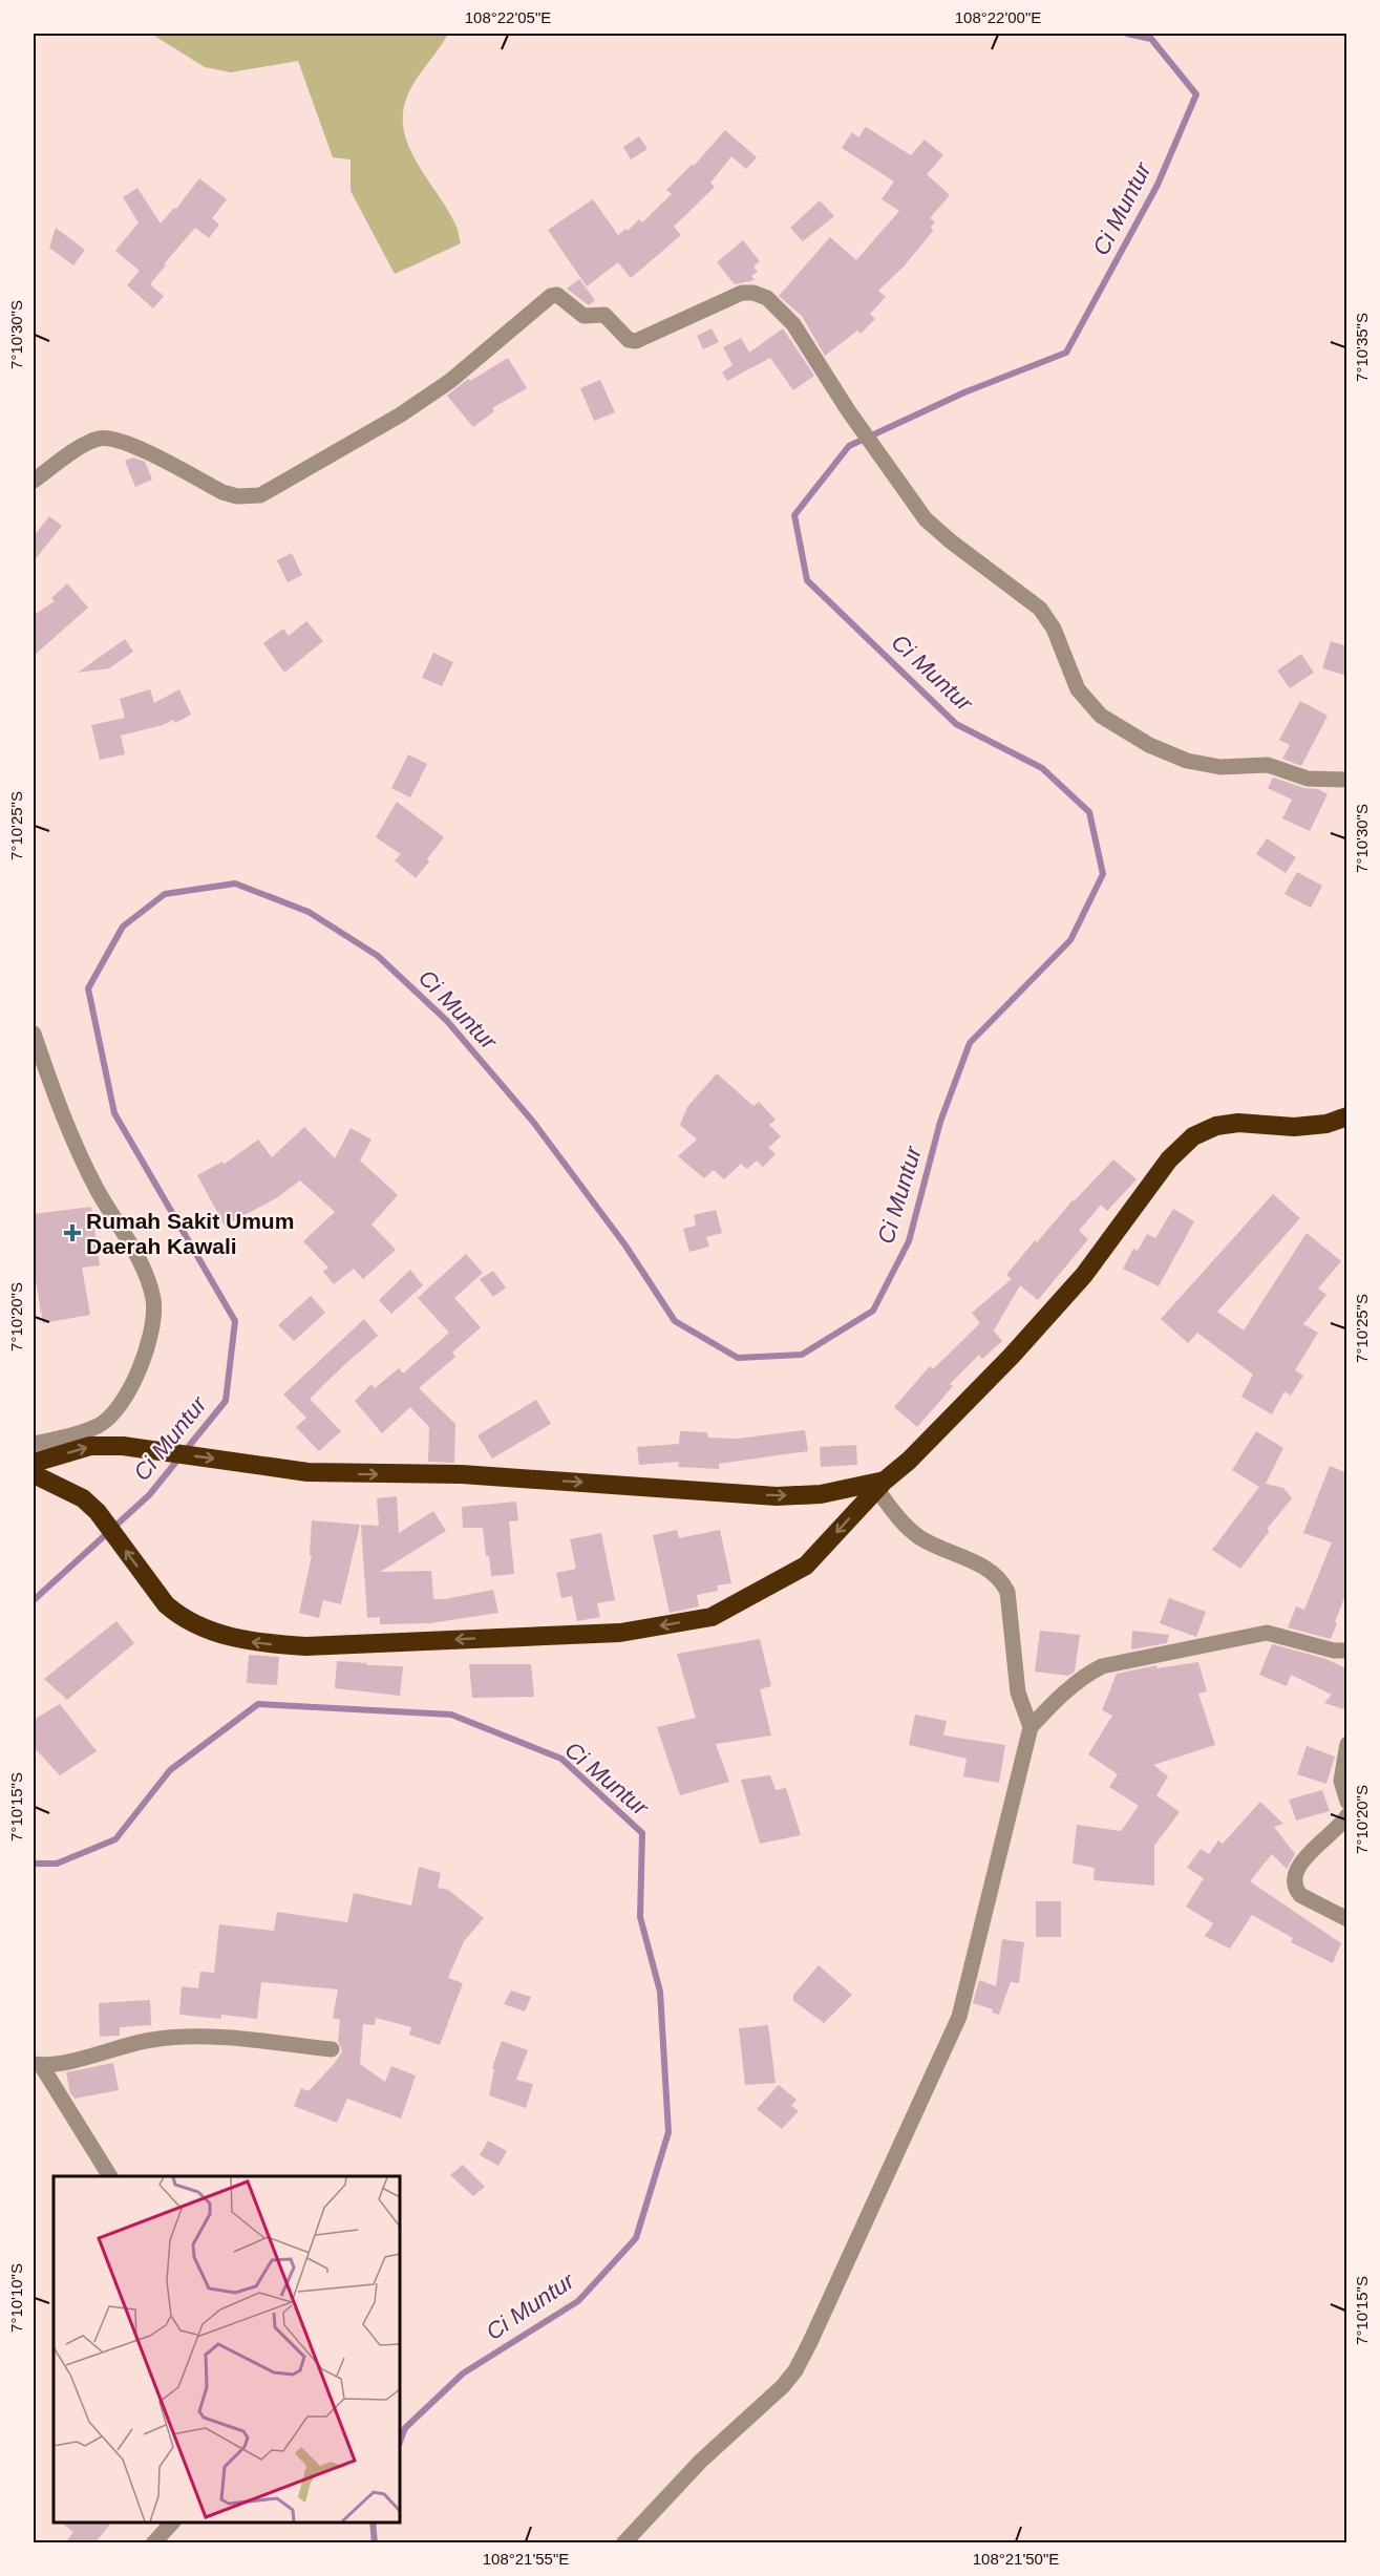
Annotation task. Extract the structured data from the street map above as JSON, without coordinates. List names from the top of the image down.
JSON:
{
  "water": ["Ci Muntur"],
  "places": {
    "health": ["Rumah Sakit Umum Daerah Kawali"]
  },
  "coordinates": [
    "108°22'05\"E",
    "108°22'00\"E",
    "7°10'30\"S",
    "7°10'35\"S",
    "7°10'25\"S",
    "7°10'20\"S",
    "7°10'15\"S",
    "7°10'10\"S",
    "108°21'55\"E",
    "108°21'50\"E"
  ]
}
